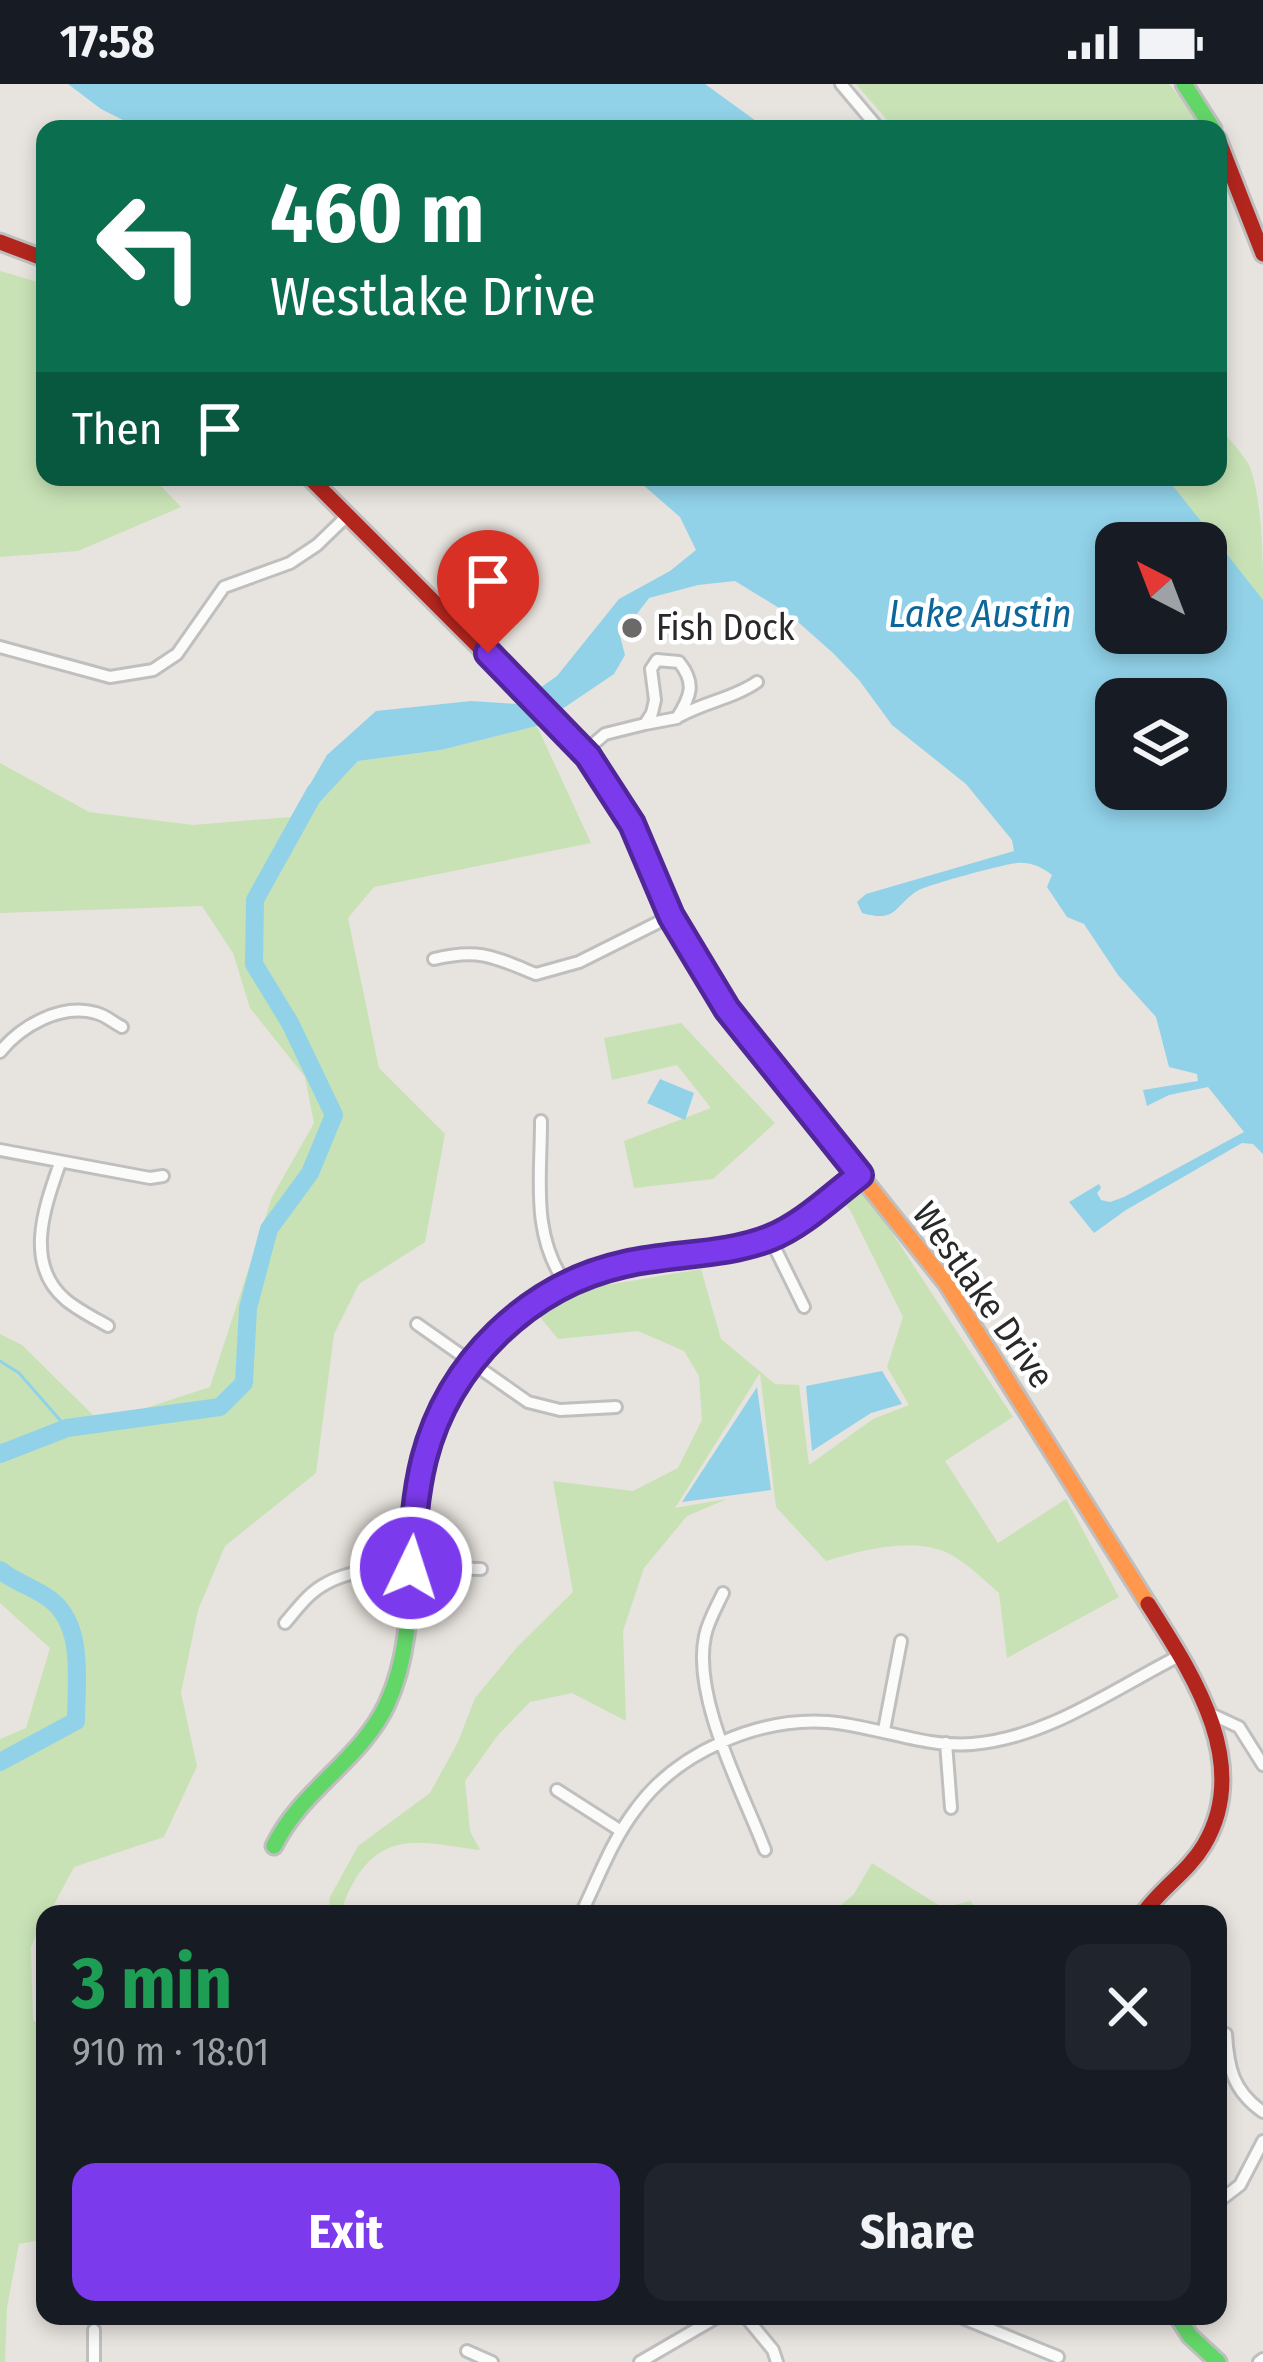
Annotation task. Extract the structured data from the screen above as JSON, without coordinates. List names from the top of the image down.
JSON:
{
  "streets": {
    "street": ["Westlake Drive"]
  },
  "water": ["Lake Austin"],
  "places": ["Fish Dock"],
  "north": "top left",
  "page": {
    "status": "17:58",
    "turn": ["460 m", "Westlake Drive"],
    "then": "Then",
    "heading": ["3 min", "910 m · 18:01"],
    "buttons": ["Exit", "Share"]
  }
}
